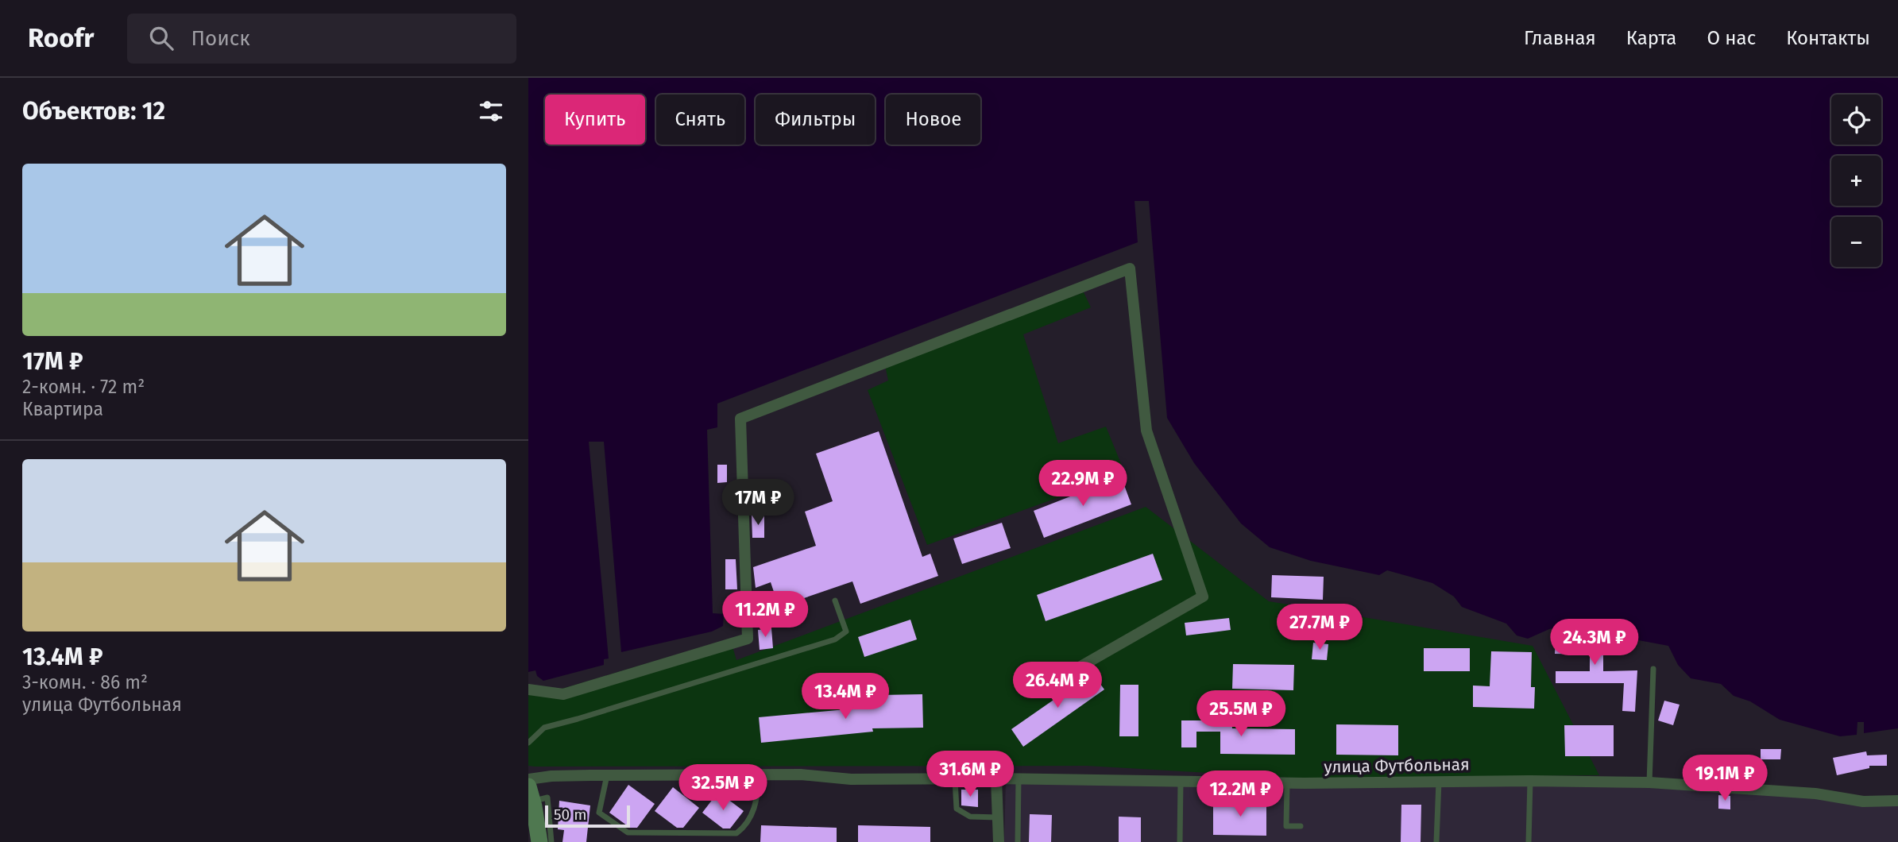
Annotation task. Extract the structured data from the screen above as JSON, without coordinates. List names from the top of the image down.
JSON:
{
  "streets": {
    "street": ["улица Футбольная"]
  },
  "scale_bar": "50 m",
  "page": {
    "header": "Roofr",
    "search": "Поиск",
    "nav": [
      "Главная",
      "Карта",
      "О нас",
      "Контакты"
    ],
    "heading": "Объектов: 12",
    "map_buttons": ["+", "−"],
    "chip": [
      "Купить",
      "Снять",
      "Фильтры",
      "Новое"
    ],
    "list": [
      {
        "name": "17M ₽",
        "note": "2-комн. · 72 m² · Квартира"
      },
      {
        "name": "13.4M ₽",
        "note": "3-комн. · 86 m² · улица Футбольная"
      }
    ],
    "price": [
      "22.9M ₽",
      "17M ₽",
      "11.2M ₽",
      "27.7M ₽",
      "24.3M ₽",
      "26.4M ₽",
      "13.4M ₽",
      "25.5M ₽",
      "31.6M ₽",
      "19.1M ₽",
      "32.5M ₽",
      "12.2M ₽"
    ],
    "scale": "50 m"
  }
}
